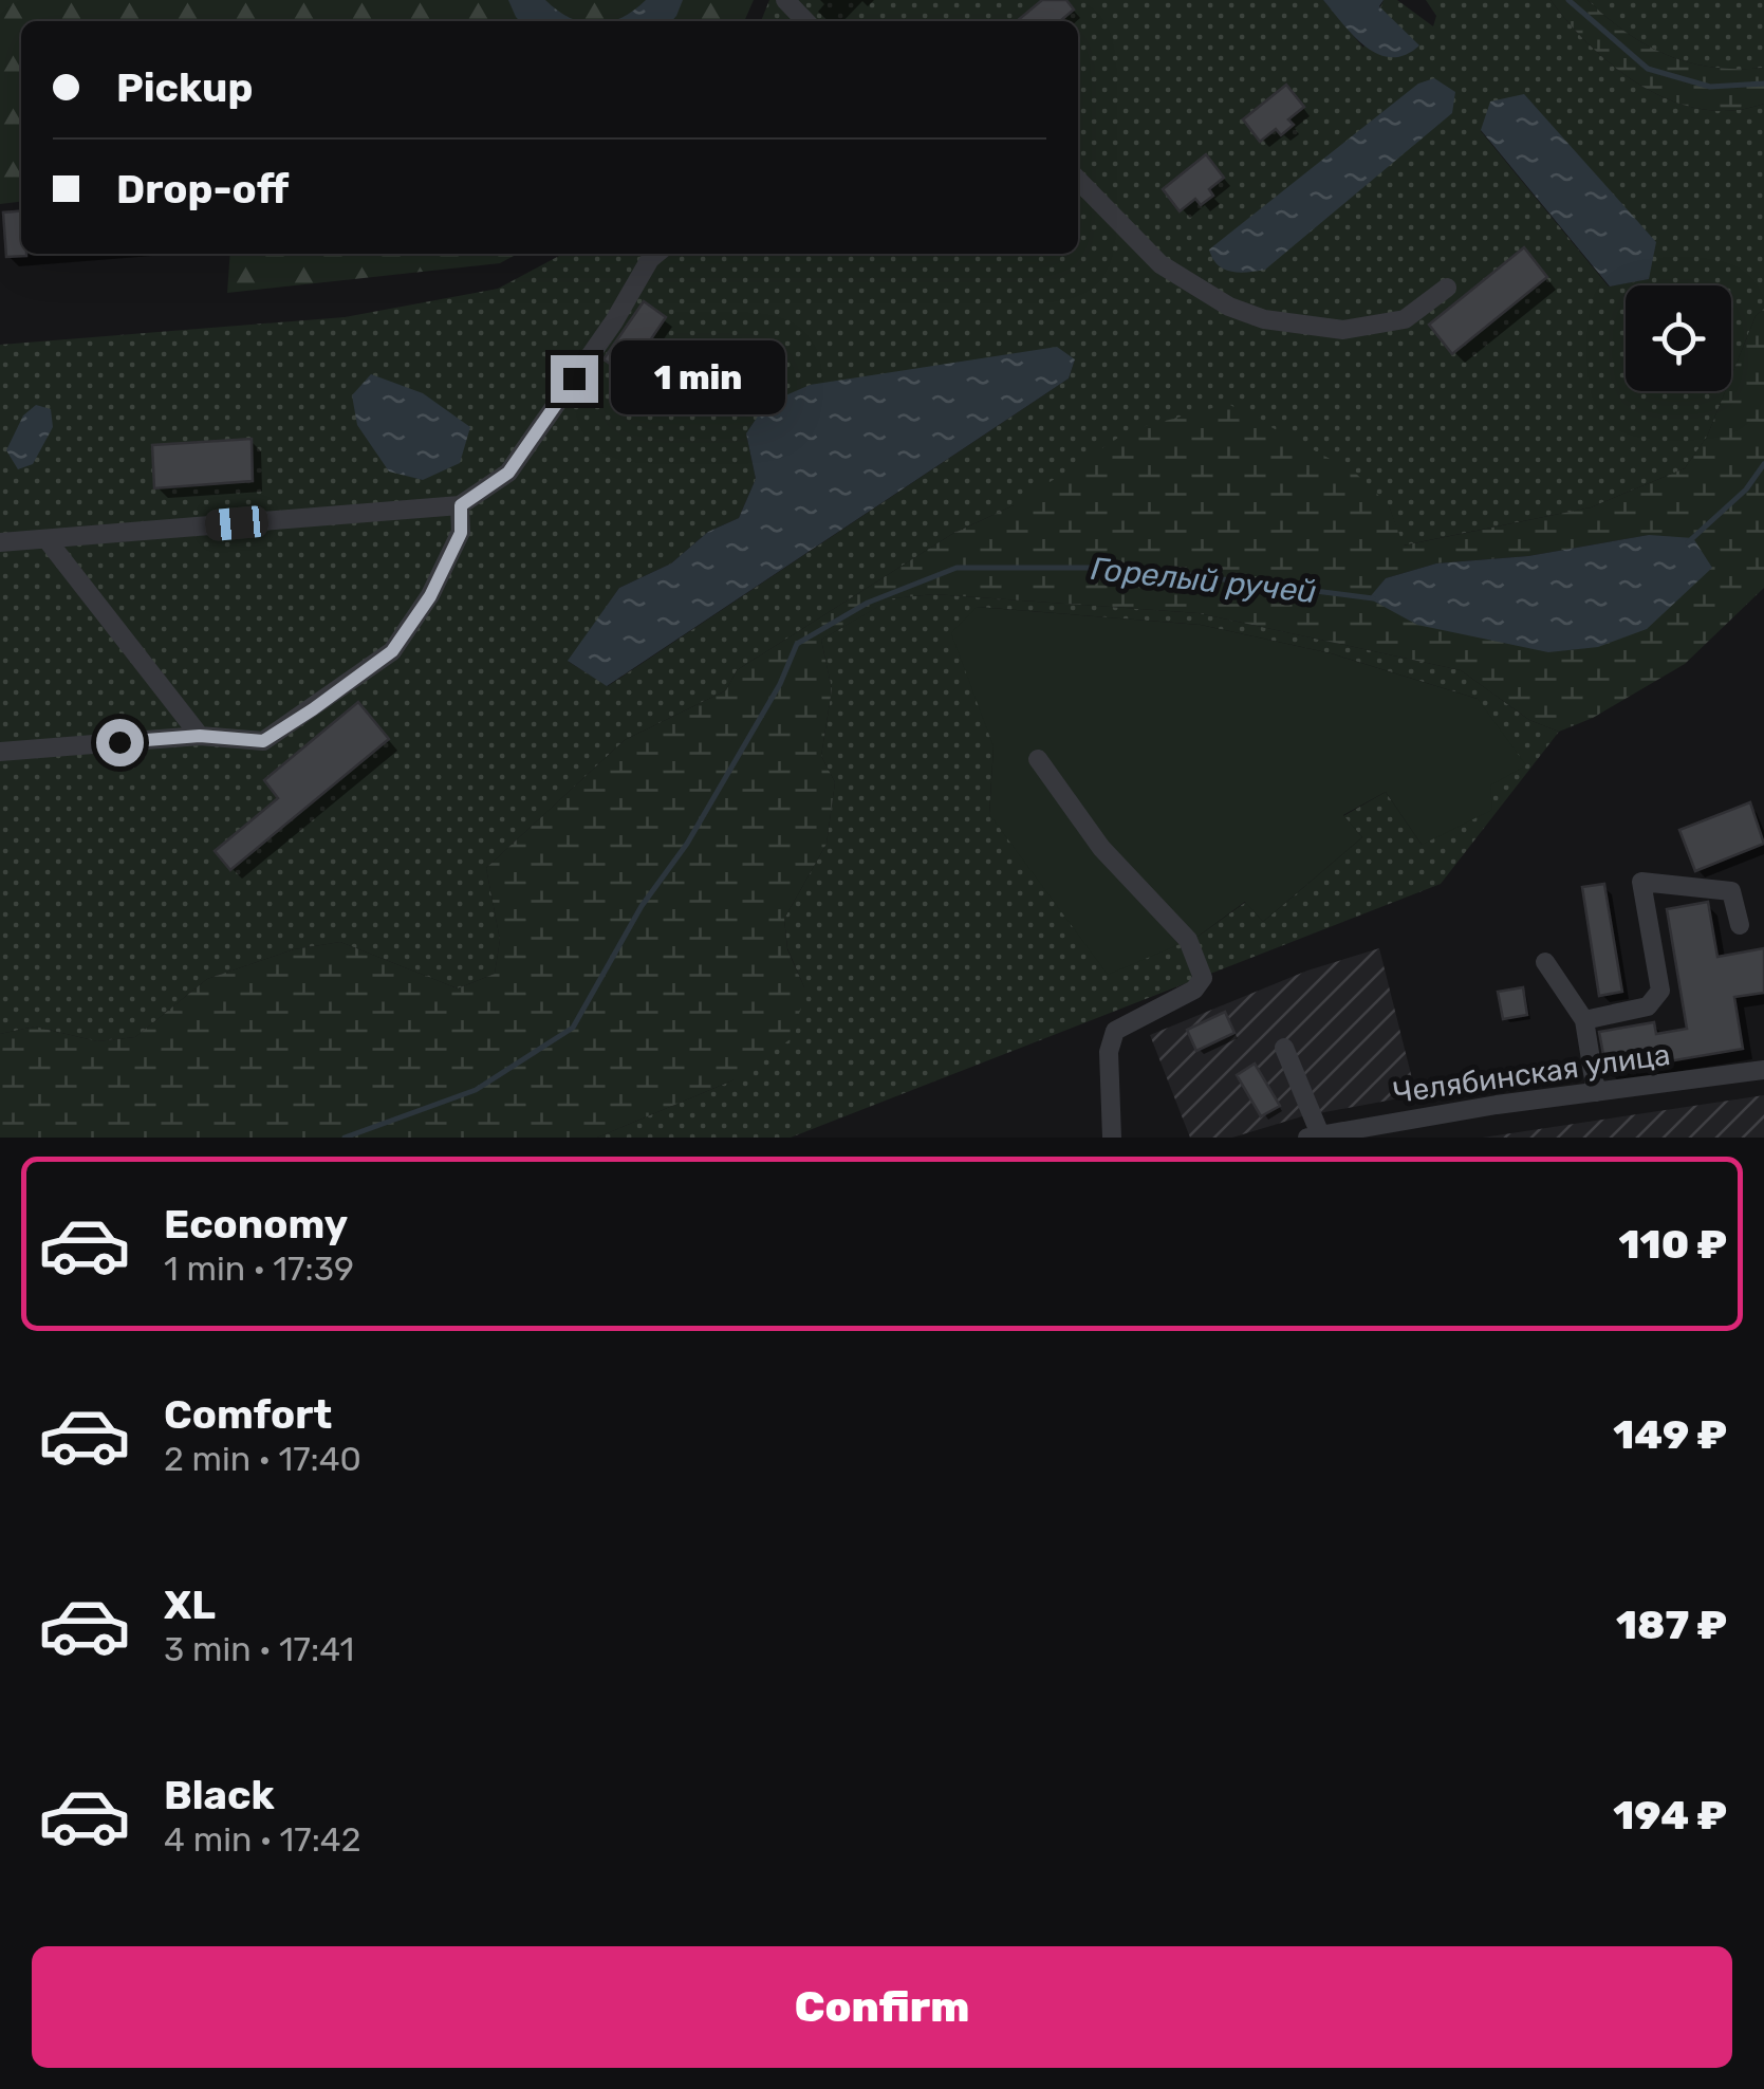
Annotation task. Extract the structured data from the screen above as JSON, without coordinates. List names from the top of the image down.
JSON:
{
  "streets": {
    "street": ["Челябинская улица"]
  },
  "water": ["Горелый ручей"],
  "page": {
    "banner": ["Pickup", "Drop-off"],
    "bubble": "1 min",
    "list": [
      {
        "name": "Economy",
        "note": "1 min · 17:39",
        "value": "110 ₽"
      },
      {
        "name": "Comfort",
        "note": "2 min · 17:40",
        "value": "149 ₽"
      },
      {
        "name": "XL",
        "note": "3 min · 17:41",
        "value": "187 ₽"
      },
      {
        "name": "Black",
        "note": "4 min · 17:42",
        "value": "194 ₽"
      }
    ],
    "buttons": "Confirm"
  }
}
